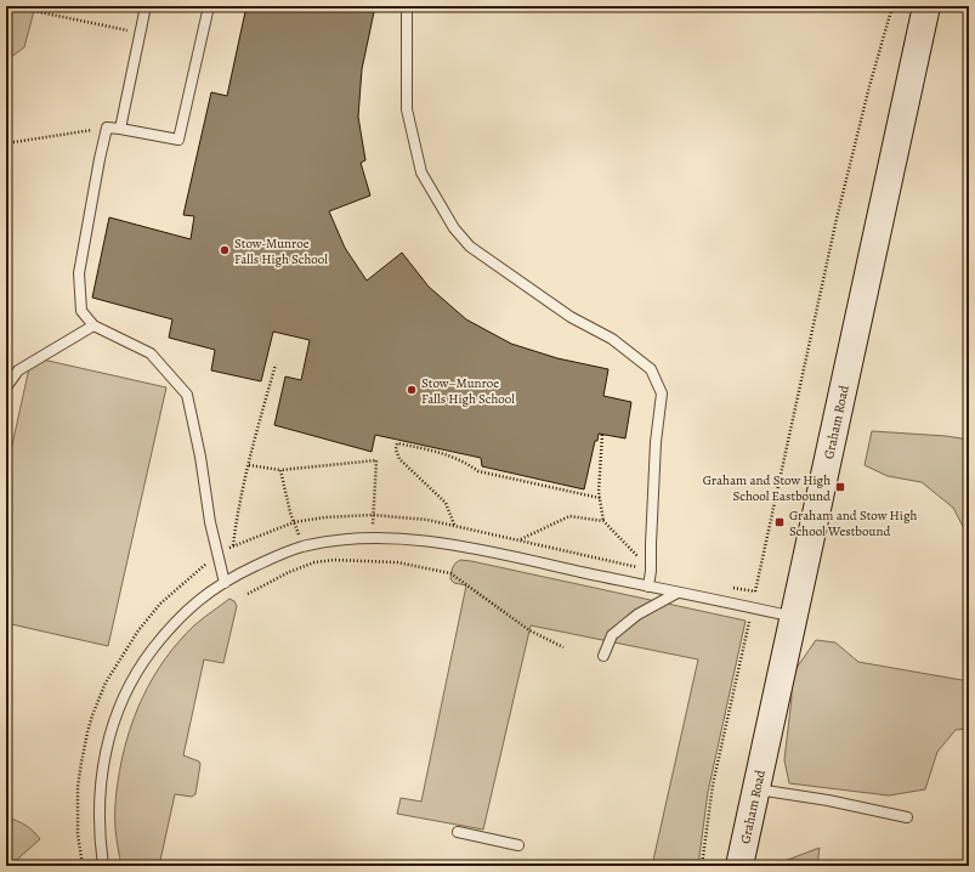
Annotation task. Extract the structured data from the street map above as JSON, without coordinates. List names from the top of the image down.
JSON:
{
  "streets": {
    "main road": ["Graham Road"]
  },
  "places": {
    "other": ["Stow-Munroe Falls High School", "Stow–Munroe Falls High School"],
    "transit": ["Graham and Stow High School Eastbound", "Graham and Stow High School Westbound"]
  }
}
